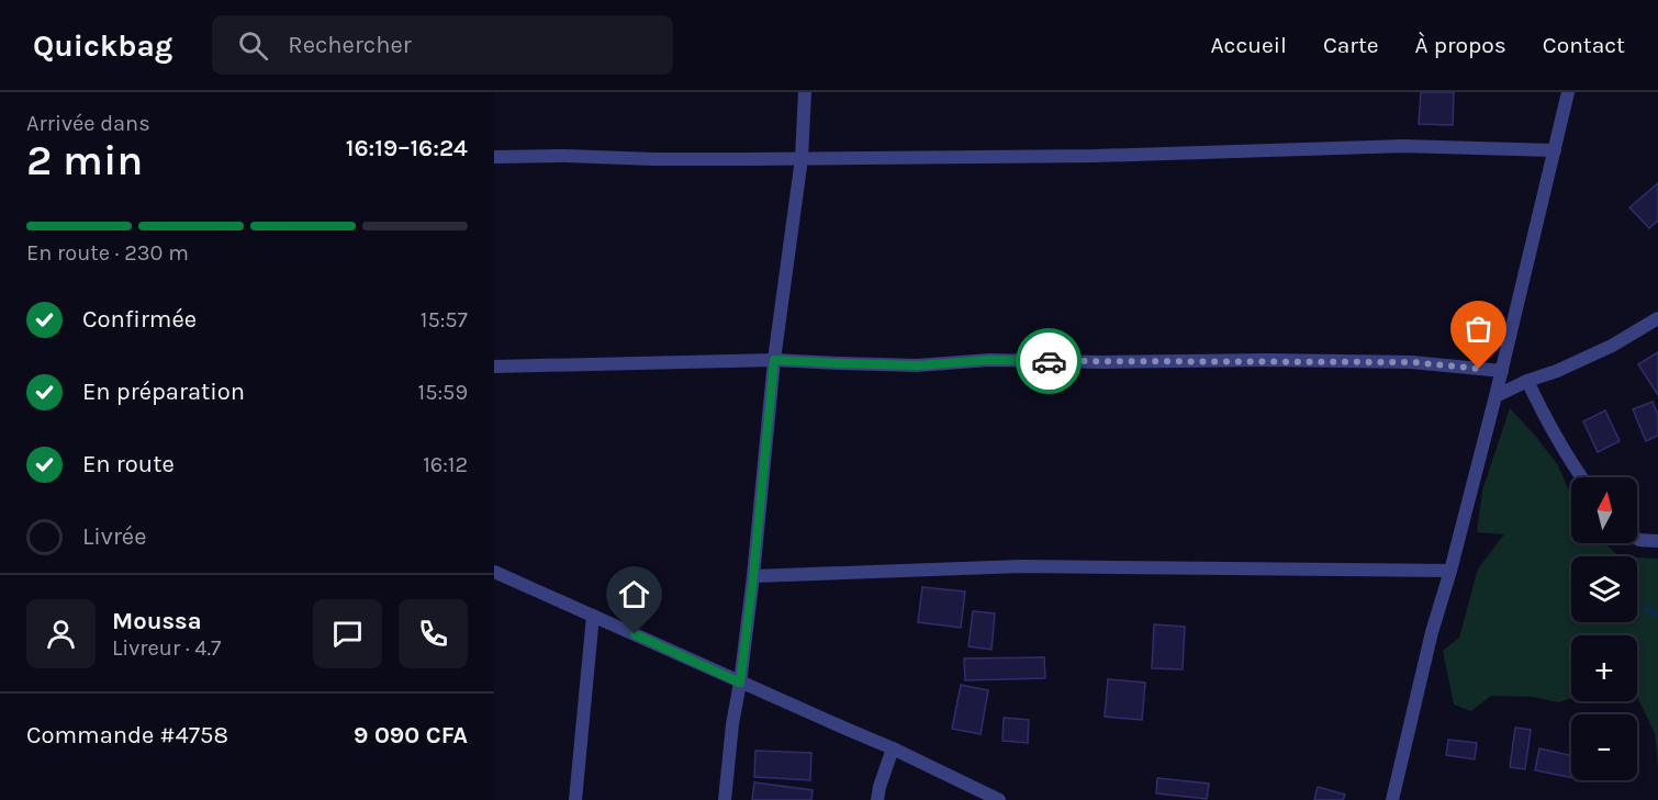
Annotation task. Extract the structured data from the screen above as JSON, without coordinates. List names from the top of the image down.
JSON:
{
  "north": "top",
  "page": {
    "header": "Quickbag",
    "search": "Rechercher",
    "nav": [
      "Accueil",
      "Carte",
      "À propos",
      "Contact"
    ],
    "heading": ["2 min", "Arrivée dans", "16:19–16:24"],
    "panel": [
      "Moussa",
      "Livreur · 4.7",
      "Commande #4758",
      "9 090 CFA"
    ],
    "bar": "En route · 230 m",
    "list": [
      ["Confirmée", "15:57"],
      ["En préparation", "15:59"],
      ["En route", "16:12"],
      "Livrée"
    ],
    "map_buttons": ["+", "−"]
  }
}
